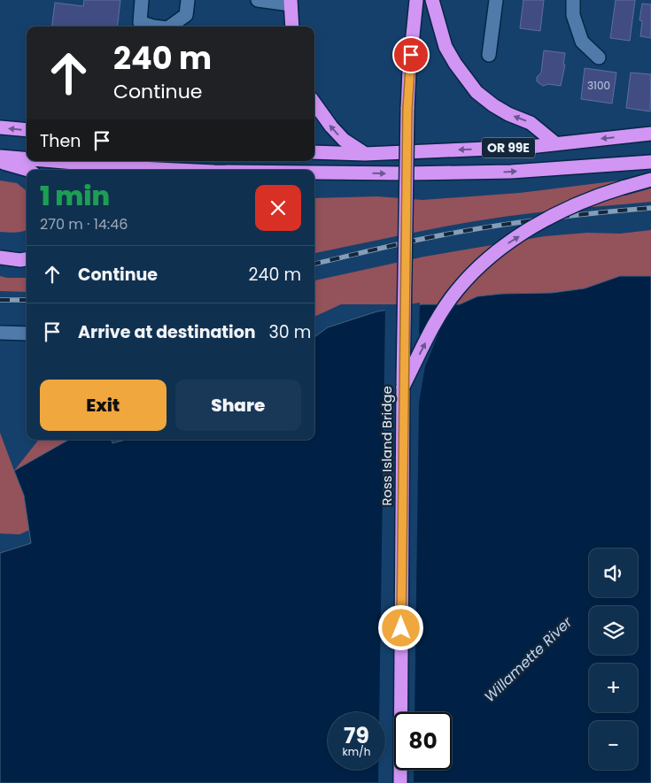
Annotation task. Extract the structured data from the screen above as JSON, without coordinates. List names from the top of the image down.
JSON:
{
  "streets": {
    "highway": ["OR 99E", "Ross Island Bridge"]
  },
  "water": ["Willamette River"],
  "house_numbers": ["3100"],
  "page": {
    "turn": ["240 m", "Continue"],
    "then": "Then",
    "heading": ["1 min", "270 m · 14:46"],
    "list": [
      {
        "name": "Continue",
        "value": "240 m"
      },
      {
        "name": "Arrive at destination",
        "value": "30 m"
      }
    ],
    "buttons": ["Exit", "Share"],
    "map_buttons": ["+", "−"],
    "speed": "79 km/h",
    "limit": "80"
  }
}
